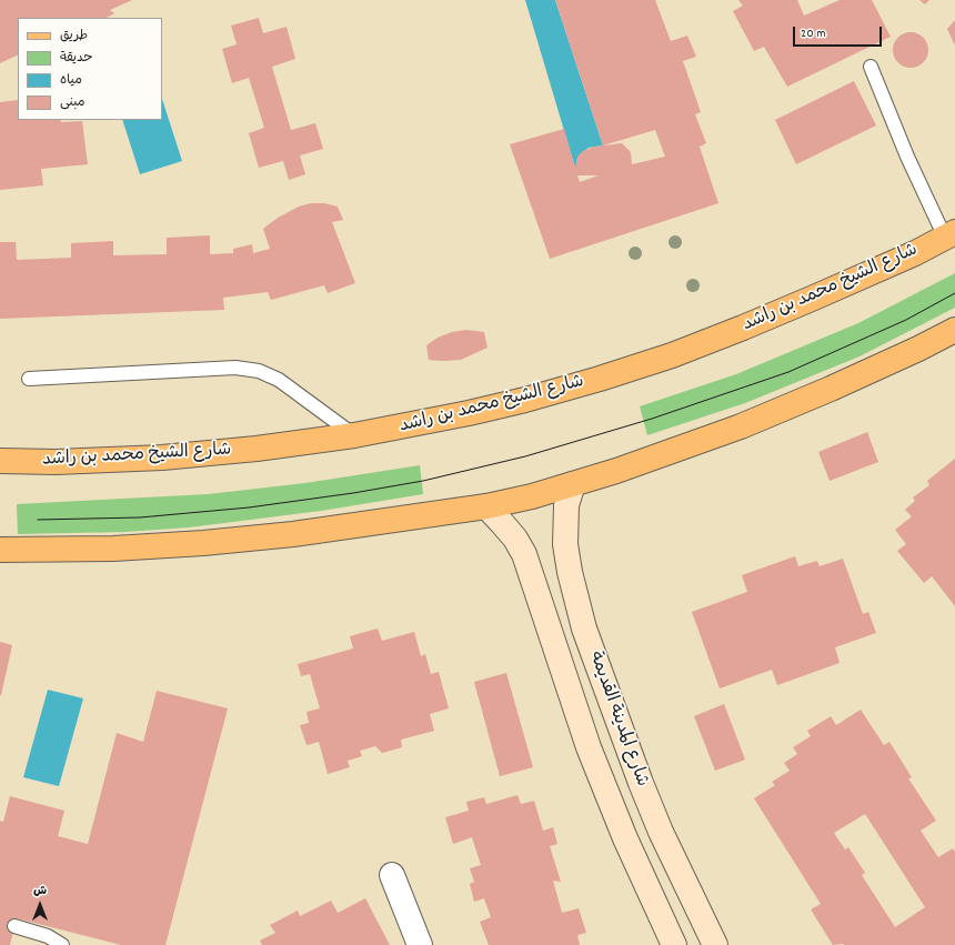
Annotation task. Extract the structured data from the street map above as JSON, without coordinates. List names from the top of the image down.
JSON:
{
  "streets": {
    "main road": ["شارع الشيخ محمد بن راشد"],
    "street": ["شارع المدينة القديمة"]
  },
  "legend": [
    "طريق",
    "حديقة",
    "مياه",
    "مبنى"
  ],
  "scale_bar": "20 m",
  "north": "top"
}
